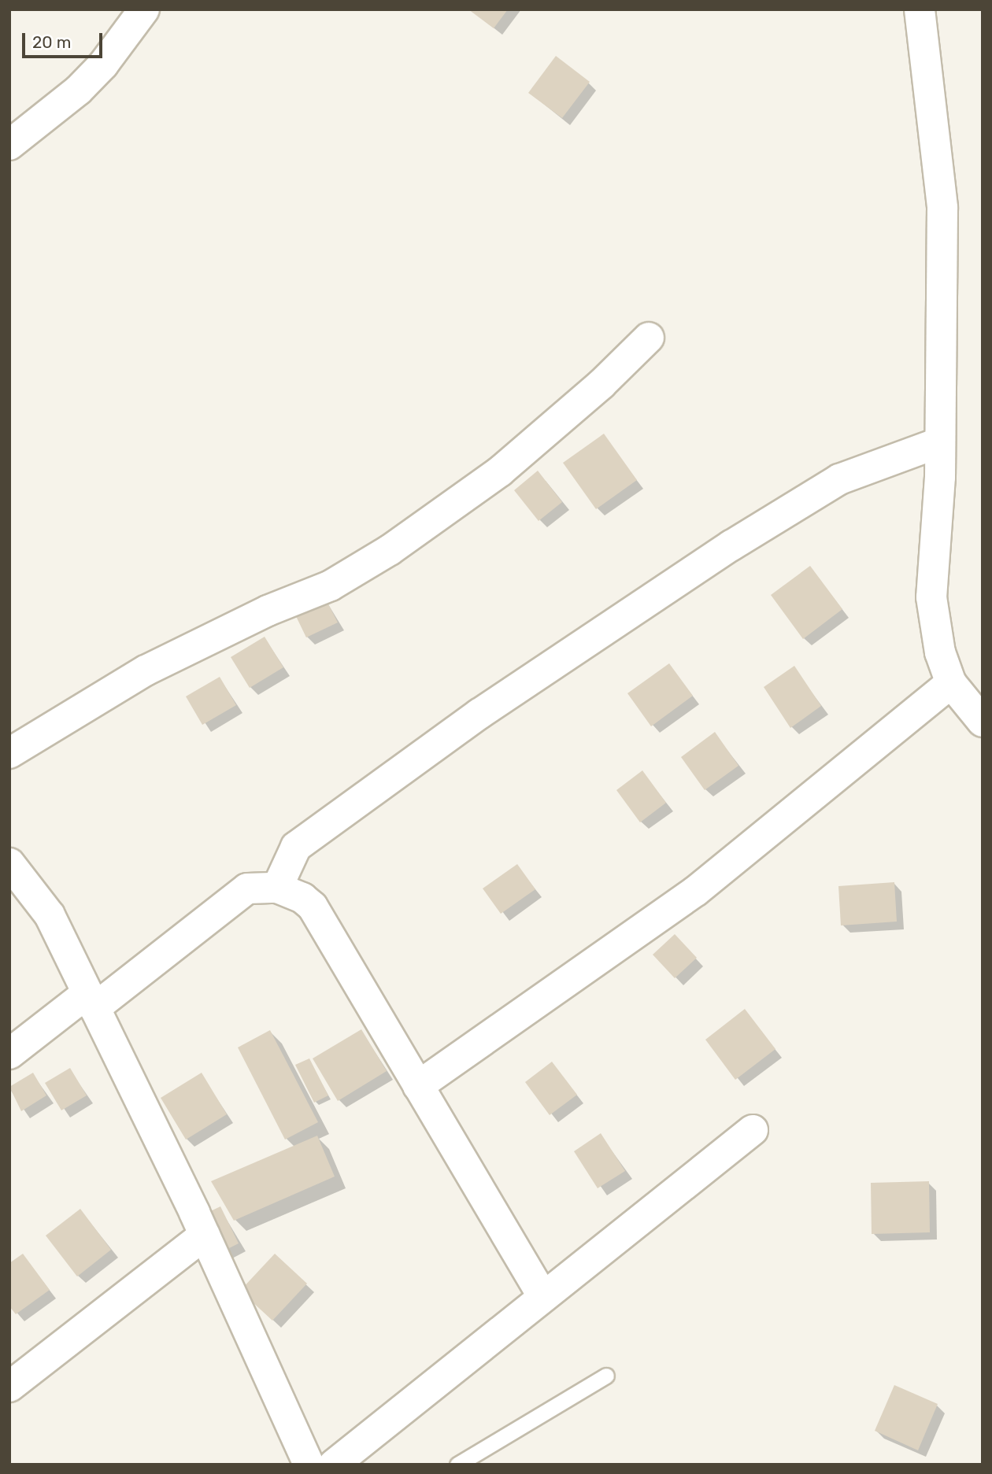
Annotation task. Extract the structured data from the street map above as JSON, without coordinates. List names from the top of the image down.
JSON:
{
  "scale_bar": "20 m"
}
